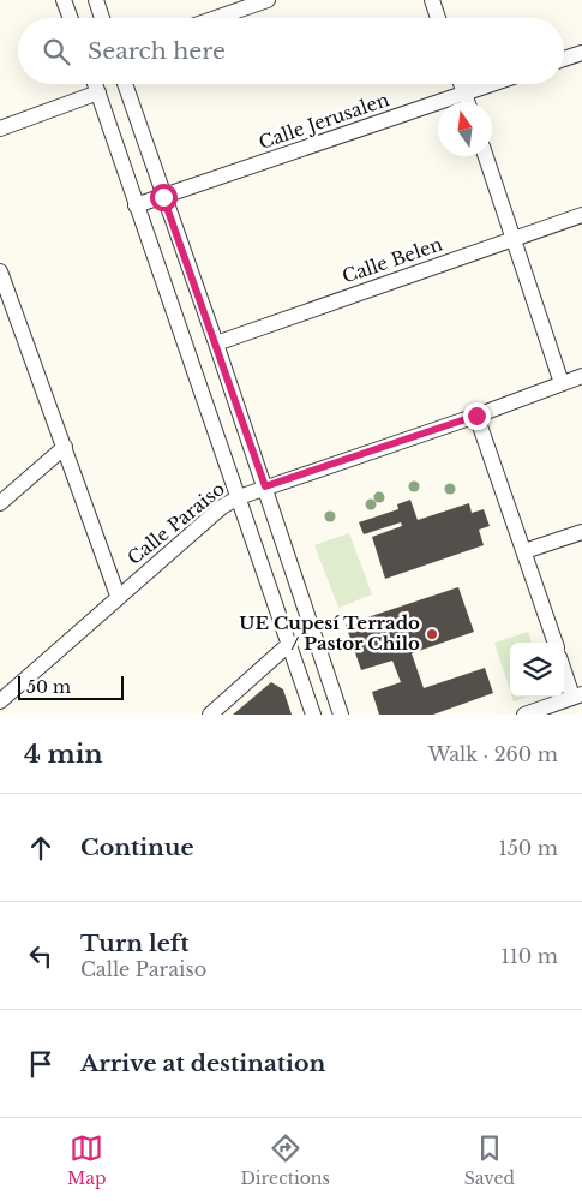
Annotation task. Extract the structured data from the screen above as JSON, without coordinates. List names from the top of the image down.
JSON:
{
  "streets": {
    "street": ["Calle Jerusalen", "Calle Belen", "Calle Paraiso"]
  },
  "places": ["UE Cupesí Terrado / Pastor Chilo"],
  "scale_bar": "50 m",
  "north": "top",
  "page": {
    "search": "Search here",
    "scale": "50 m",
    "heading": ["4 min", "Walk · 260 m"],
    "list": [
      ["Continue", "150 m"],
      ["Turn left", "Calle Paraiso", "110 m"],
      "Arrive at destination"
    ],
    "nav": ["Map", "Directions", "Saved"]
  }
}
